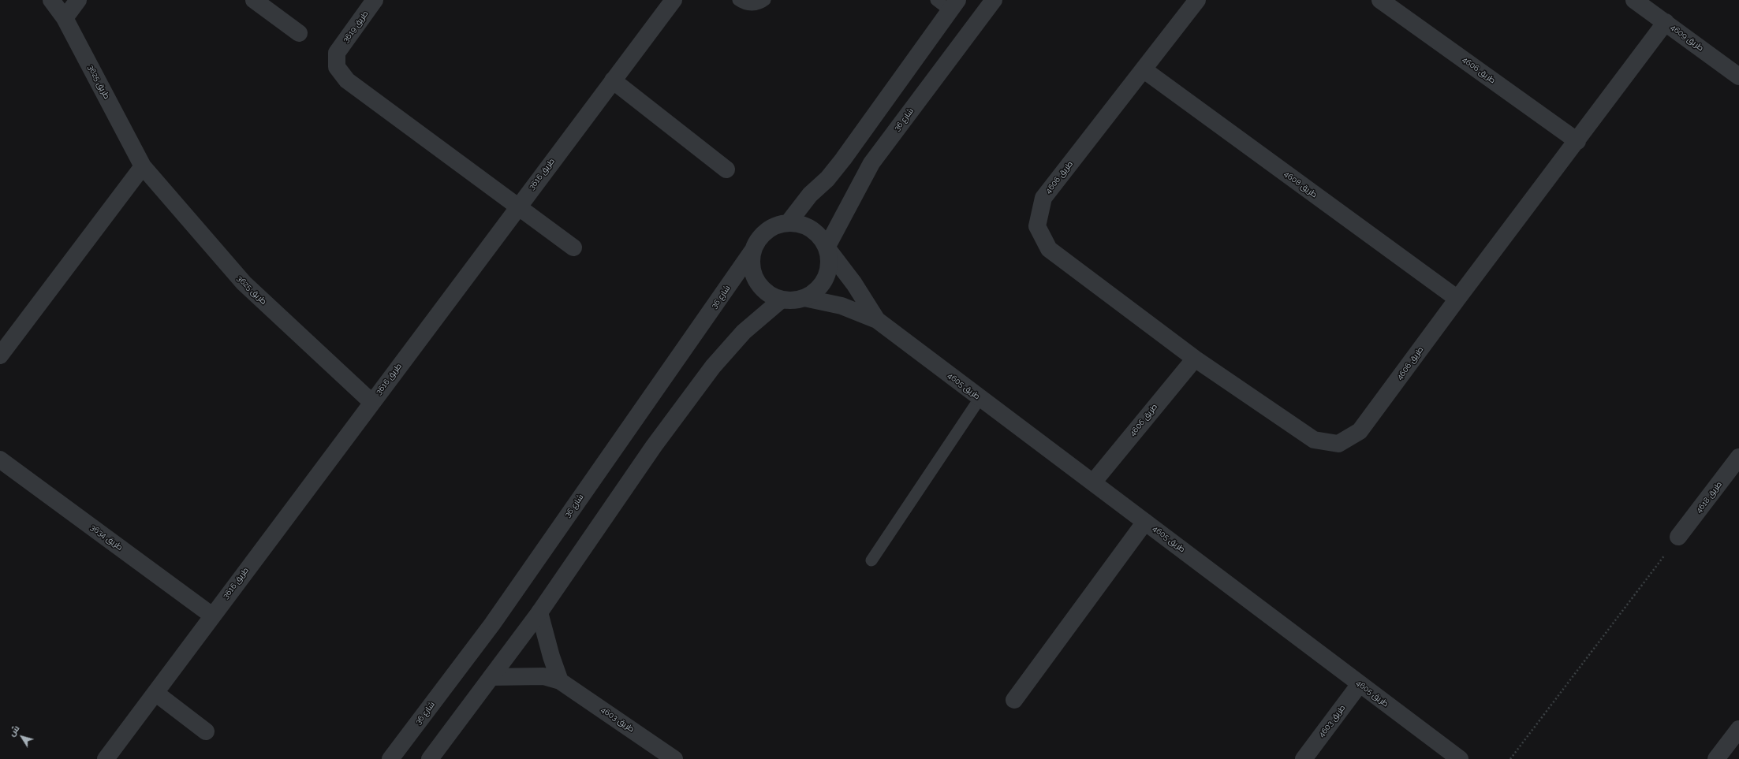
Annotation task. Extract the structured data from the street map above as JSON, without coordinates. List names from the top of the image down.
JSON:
{
  "streets": {
    "street": [
      "طريق 3619",
      "طريق 4609",
      "طريق 4606",
      "طريق 3625",
      "شارع 36",
      "طريق 3616",
      "طريق 4608",
      "طريق 4605",
      "طريق 4618",
      "طريق 3634",
      "طريق 4603"
    ]
  },
  "crossings": [
    ["طريق 3619", "طريق 3616"],
    ["طريق 4609", "طريق 4606"],
    ["طريق 4606", "طريق 4608"],
    ["طريق 4606", "طريق 4605"],
    ["طريق 3625", "طريق 3616"],
    ["شارع 36", "طريق 4605"],
    ["طريق 3616", "طريق 3634"],
    ["طريق 4605", "طريق 4603"]
  ],
  "north": "top left"
}
